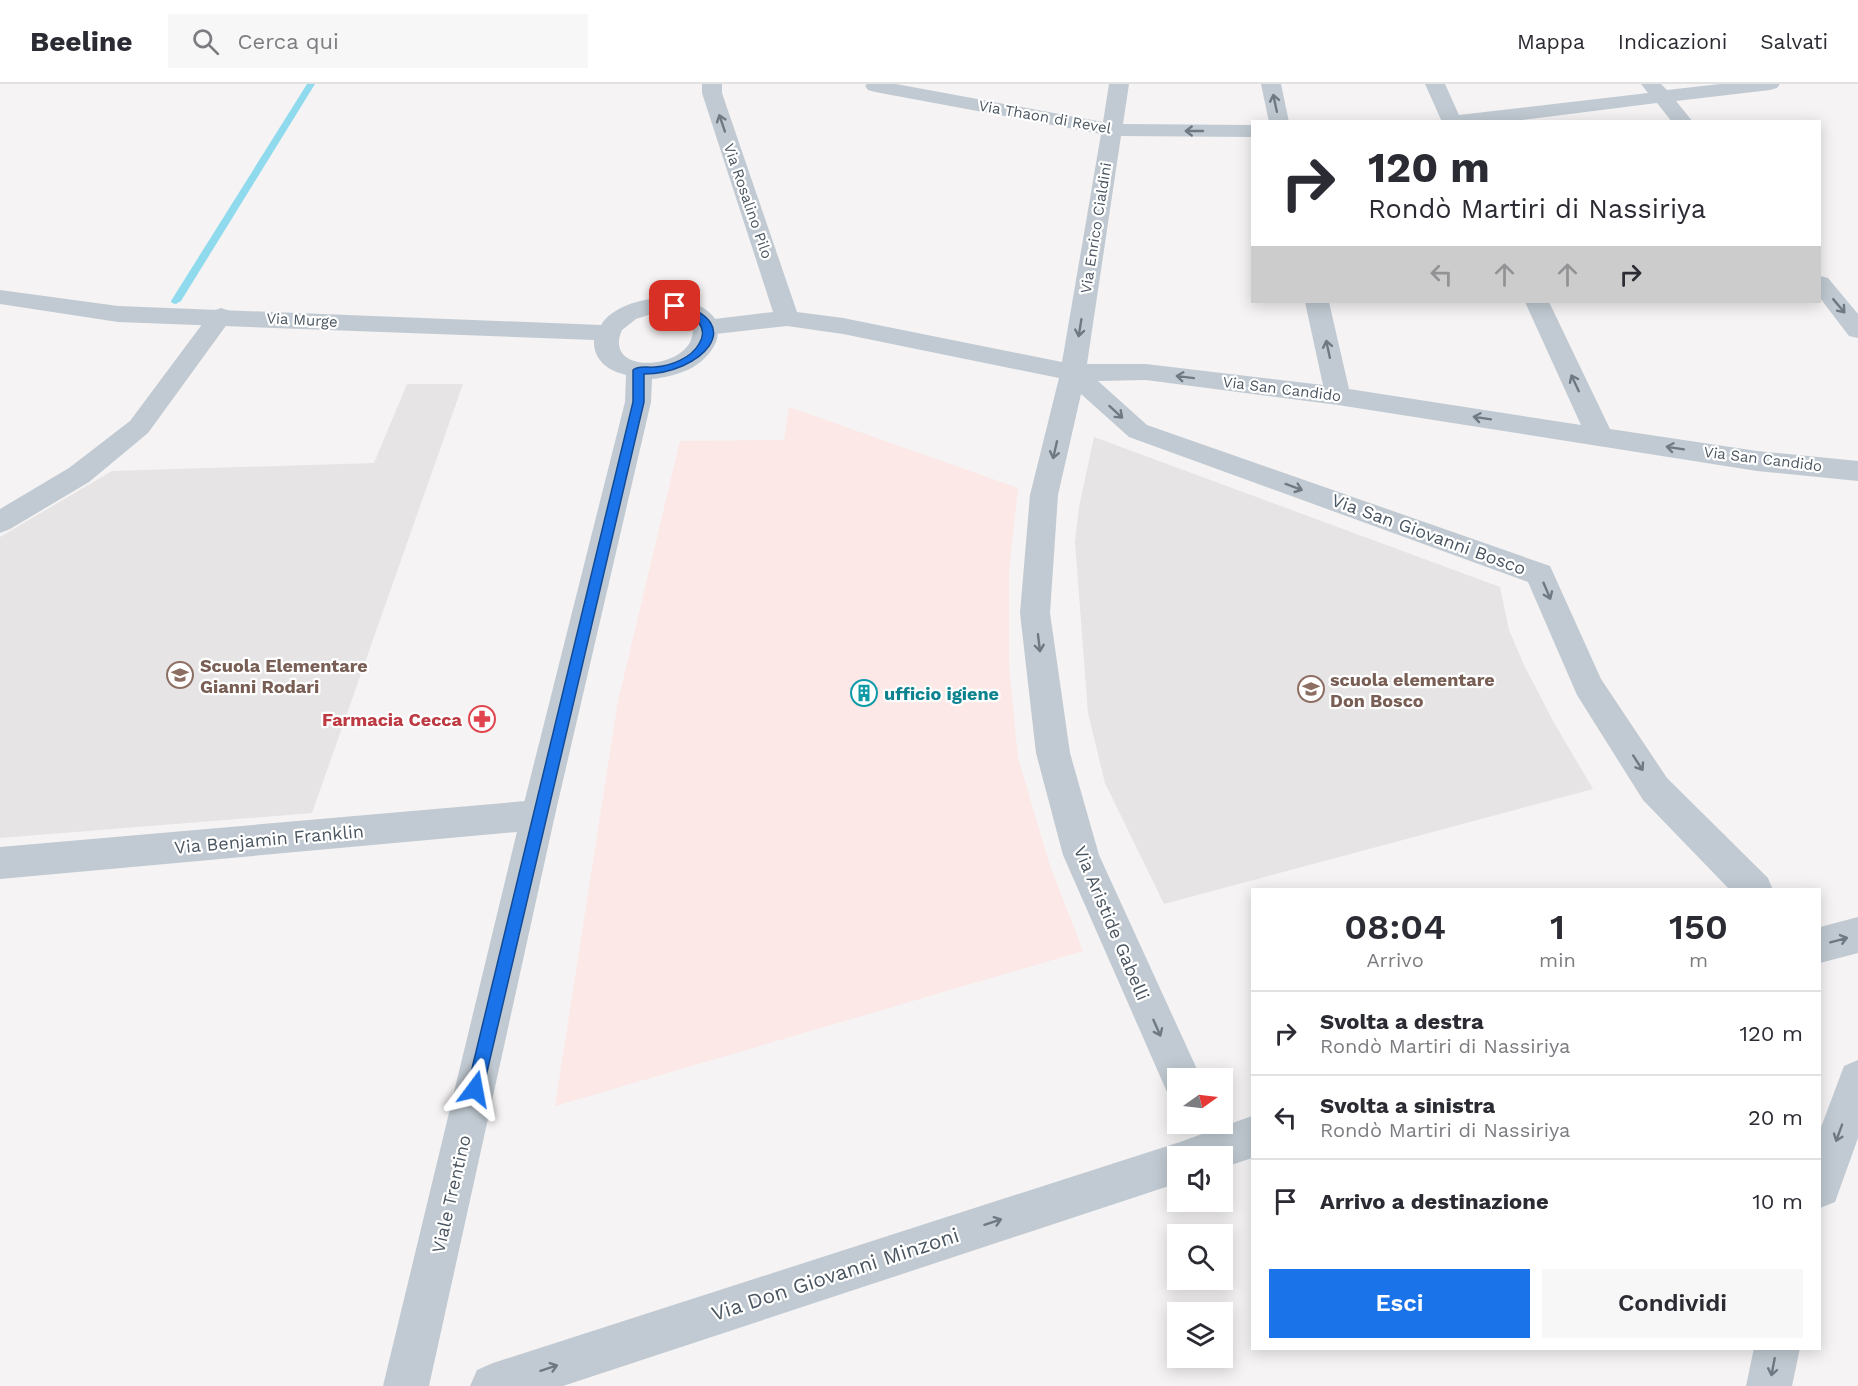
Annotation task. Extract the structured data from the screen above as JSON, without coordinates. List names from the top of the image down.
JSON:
{
  "streets": {
    "street": [
      "Via Thaon di Revel",
      "Via Rosalino Pilo",
      "Via Enrico Cialdini",
      "Via Murge",
      "Via San Candido",
      "Via San Giovanni Bosco",
      "Via Benjamin Franklin",
      "Via Aristide Gabelli",
      "Viale Trentino",
      "Via Don Giovanni Minzoni"
    ]
  },
  "crossings": [
    ["Via Thaon di Revel", "Via Enrico Cialdini"],
    ["Via Rosalino Pilo", "Via San Candido"],
    ["Via Enrico Cialdini", "Via San Candido"],
    ["Via Enrico Cialdini", "Via San Giovanni Bosco"],
    ["Via Enrico Cialdini", "Via Aristide Gabelli"],
    ["Via Murge", "Via San Candido"],
    ["Via Murge", "Viale Trentino"],
    ["Via San Candido", "Via San Giovanni Bosco"],
    ["Via San Candido", "Via Aristide Gabelli"],
    ["Via San Candido", "Viale Trentino"],
    ["Via San Giovanni Bosco", "Via Aristide Gabelli"],
    ["Via Benjamin Franklin", "Viale Trentino"]
  ],
  "one_way": [
    "Via Thaon di Revel",
    "Via Rosalino Pilo",
    "Via San Candido",
    "Via San Giovanni Bosco",
    "Via Aristide Gabelli",
    "Via Don Giovanni Minzoni"
  ],
  "places": {
    "school or university": ["Scuola Elementare Gianni Rodari", "scuola elementare Don Bosco"],
    "building": ["ufficio igiene"],
    "pharmacy": ["Farmacia Cecca"]
  },
  "north": "right",
  "page": {
    "header": "Beeline",
    "search": "Cerca qui",
    "nav": ["Mappa", "Indicazioni", "Salvati"],
    "turn": ["120 m", "Rondò Martiri di Nassiriya"],
    "eta": [
      "08:04",
      "Arrivo",
      "1",
      "min",
      "150",
      "m"
    ],
    "list": [
      {
        "name": "Svolta a destra",
        "note": "Rondò Martiri di Nassiriya",
        "value": "120 m"
      },
      {
        "name": "Svolta a sinistra",
        "note": "Rondò Martiri di Nassiriya",
        "value": "20 m"
      },
      {
        "name": "Arrivo a destinazione",
        "value": "10 m"
      }
    ],
    "buttons": ["Esci", "Condividi"]
  }
}
